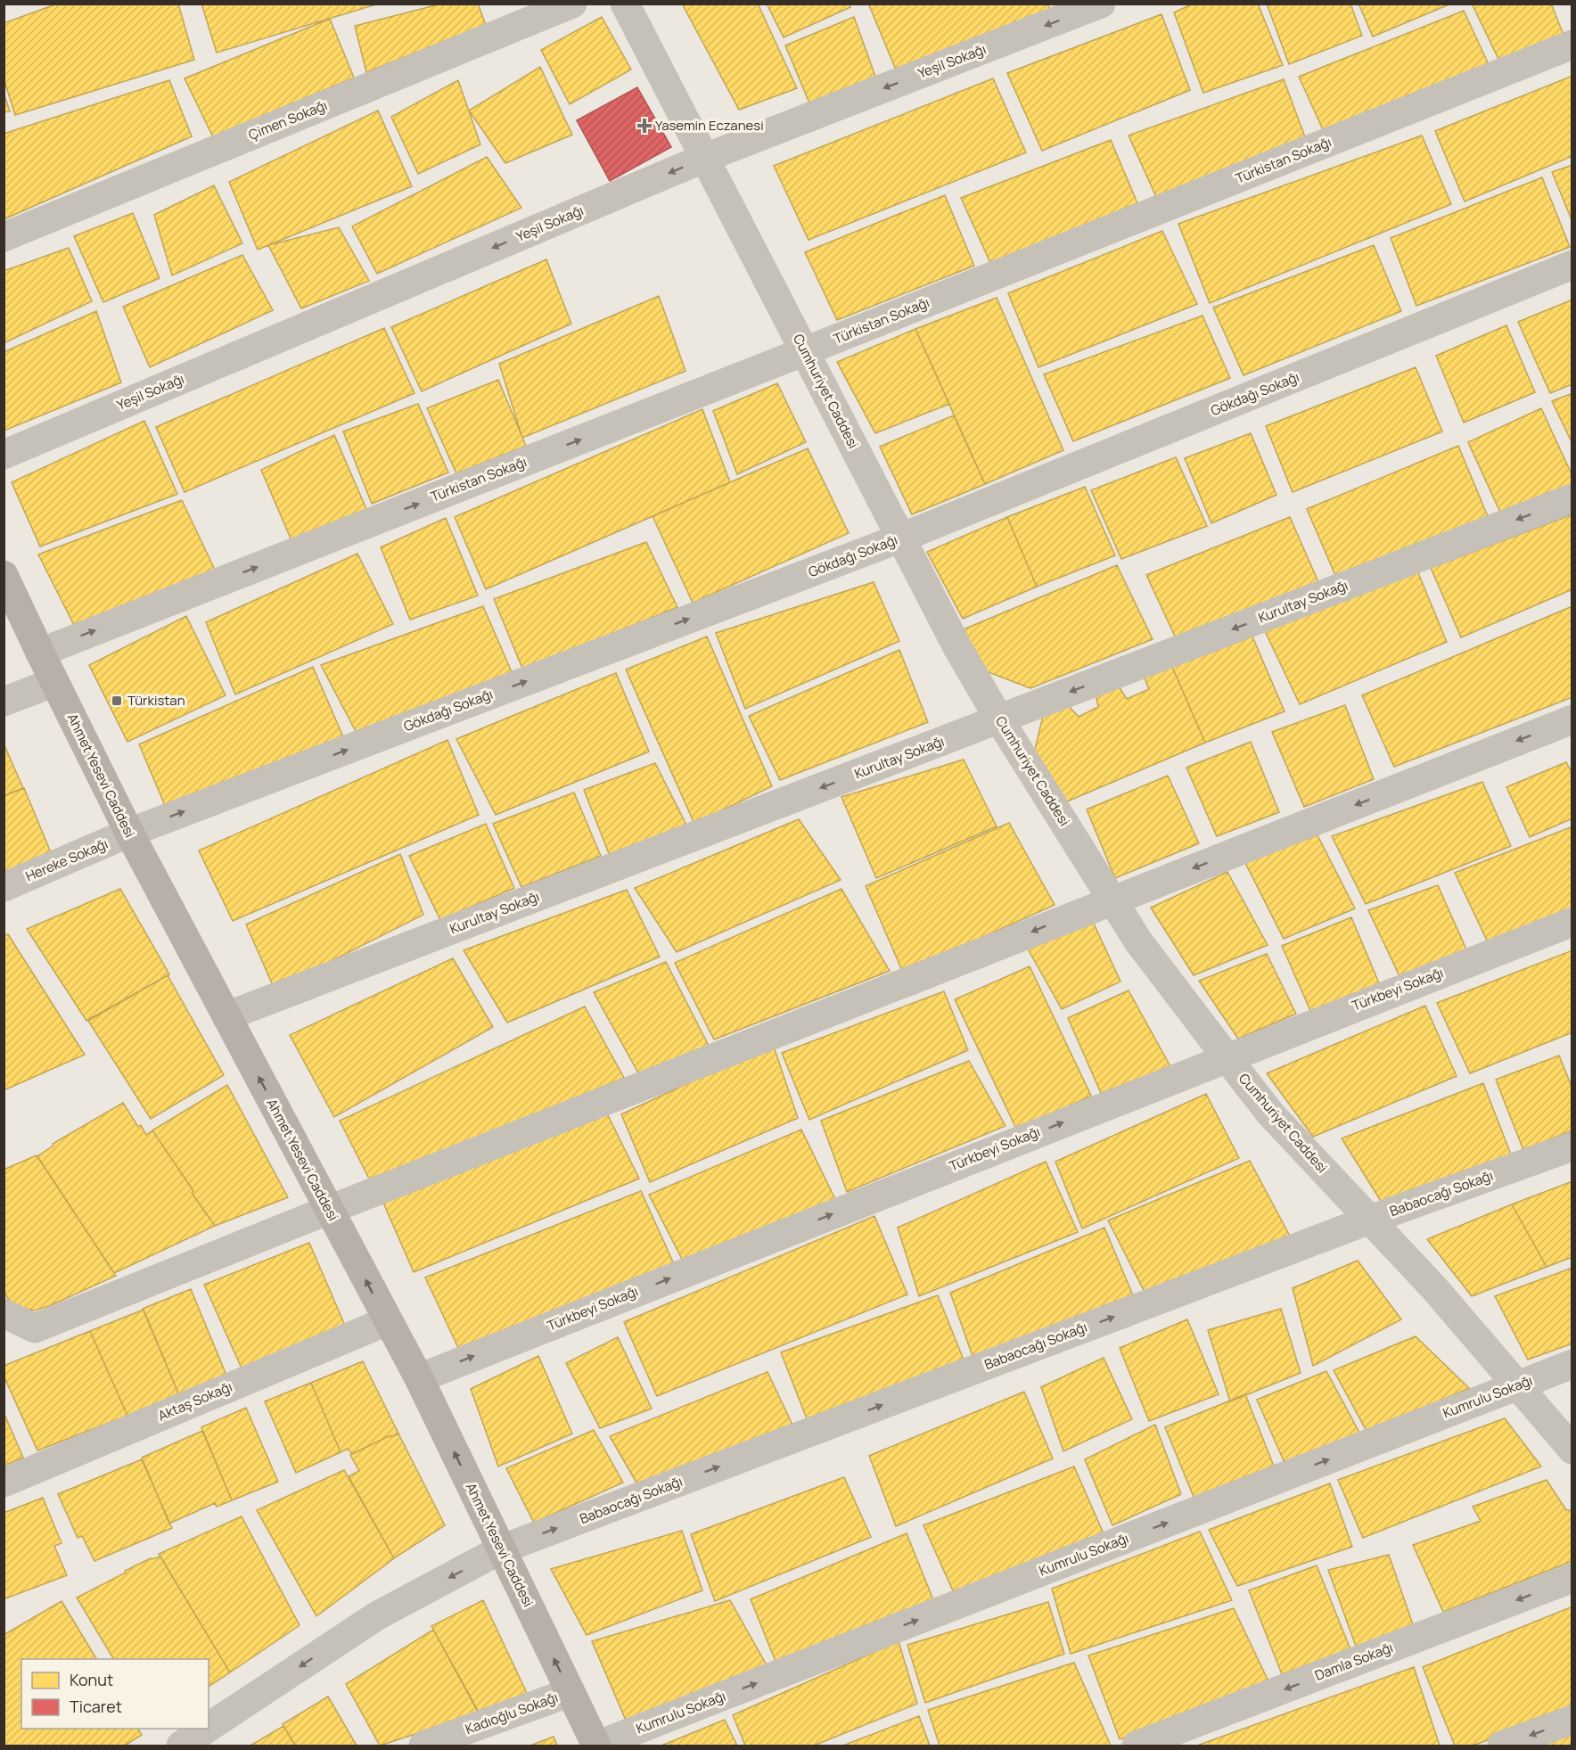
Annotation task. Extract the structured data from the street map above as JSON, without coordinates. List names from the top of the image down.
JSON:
{
  "streets": {
    "street": [
      "Yeşil Sokağı",
      "Çimen Sokağı",
      "Türkistan Sokağı",
      "Cumhuriyet Caddesi",
      "Gökdağı Sokağı",
      "Kurultay Sokağı",
      "Ahmet Yesevi Caddesi",
      "Hereke Sokağı",
      "Türkbeyi Sokağı",
      "Babaocağı Sokağı",
      "Kumrulu Sokağı",
      "Aktaş Sokağı",
      "Damla Sokağı",
      "Kadıoğlu Sokağı"
    ]
  },
  "crossings": [
    ["Yeşil Sokağı", "Cumhuriyet Caddesi"],
    ["Türkistan Sokağı", "Cumhuriyet Caddesi"],
    ["Türkistan Sokağı", "Ahmet Yesevi Caddesi"],
    ["Cumhuriyet Caddesi", "Gökdağı Sokağı"],
    ["Cumhuriyet Caddesi", "Kurultay Sokağı"],
    ["Cumhuriyet Caddesi", "Türkbeyi Sokağı"],
    ["Cumhuriyet Caddesi", "Babaocağı Sokağı"],
    ["Cumhuriyet Caddesi", "Kumrulu Sokağı"],
    ["Gökdağı Sokağı", "Ahmet Yesevi Caddesi"],
    ["Gökdağı Sokağı", "Hereke Sokağı"],
    ["Kurultay Sokağı", "Ahmet Yesevi Caddesi"],
    ["Ahmet Yesevi Caddesi", "Hereke Sokağı"],
    ["Ahmet Yesevi Caddesi", "Türkbeyi Sokağı"],
    ["Ahmet Yesevi Caddesi", "Babaocağı Sokağı"],
    ["Ahmet Yesevi Caddesi", "Kumrulu Sokağı"],
    ["Ahmet Yesevi Caddesi", "Aktaş Sokağı"],
    ["Ahmet Yesevi Caddesi", "Kadıoğlu Sokağı"]
  ],
  "one_way": [
    "Yeşil Sokağı",
    "Türkistan Sokağı",
    "Gökdağı Sokağı",
    "Ahmet Yesevi Caddesi",
    "Kumrulu Sokağı",
    "Damla Sokağı"
  ],
  "places": {
    "health": ["Yasemin Eczanesi"],
    "transit": ["Türkistan"]
  },
  "legend": ["Konut", "Ticaret"]
}
